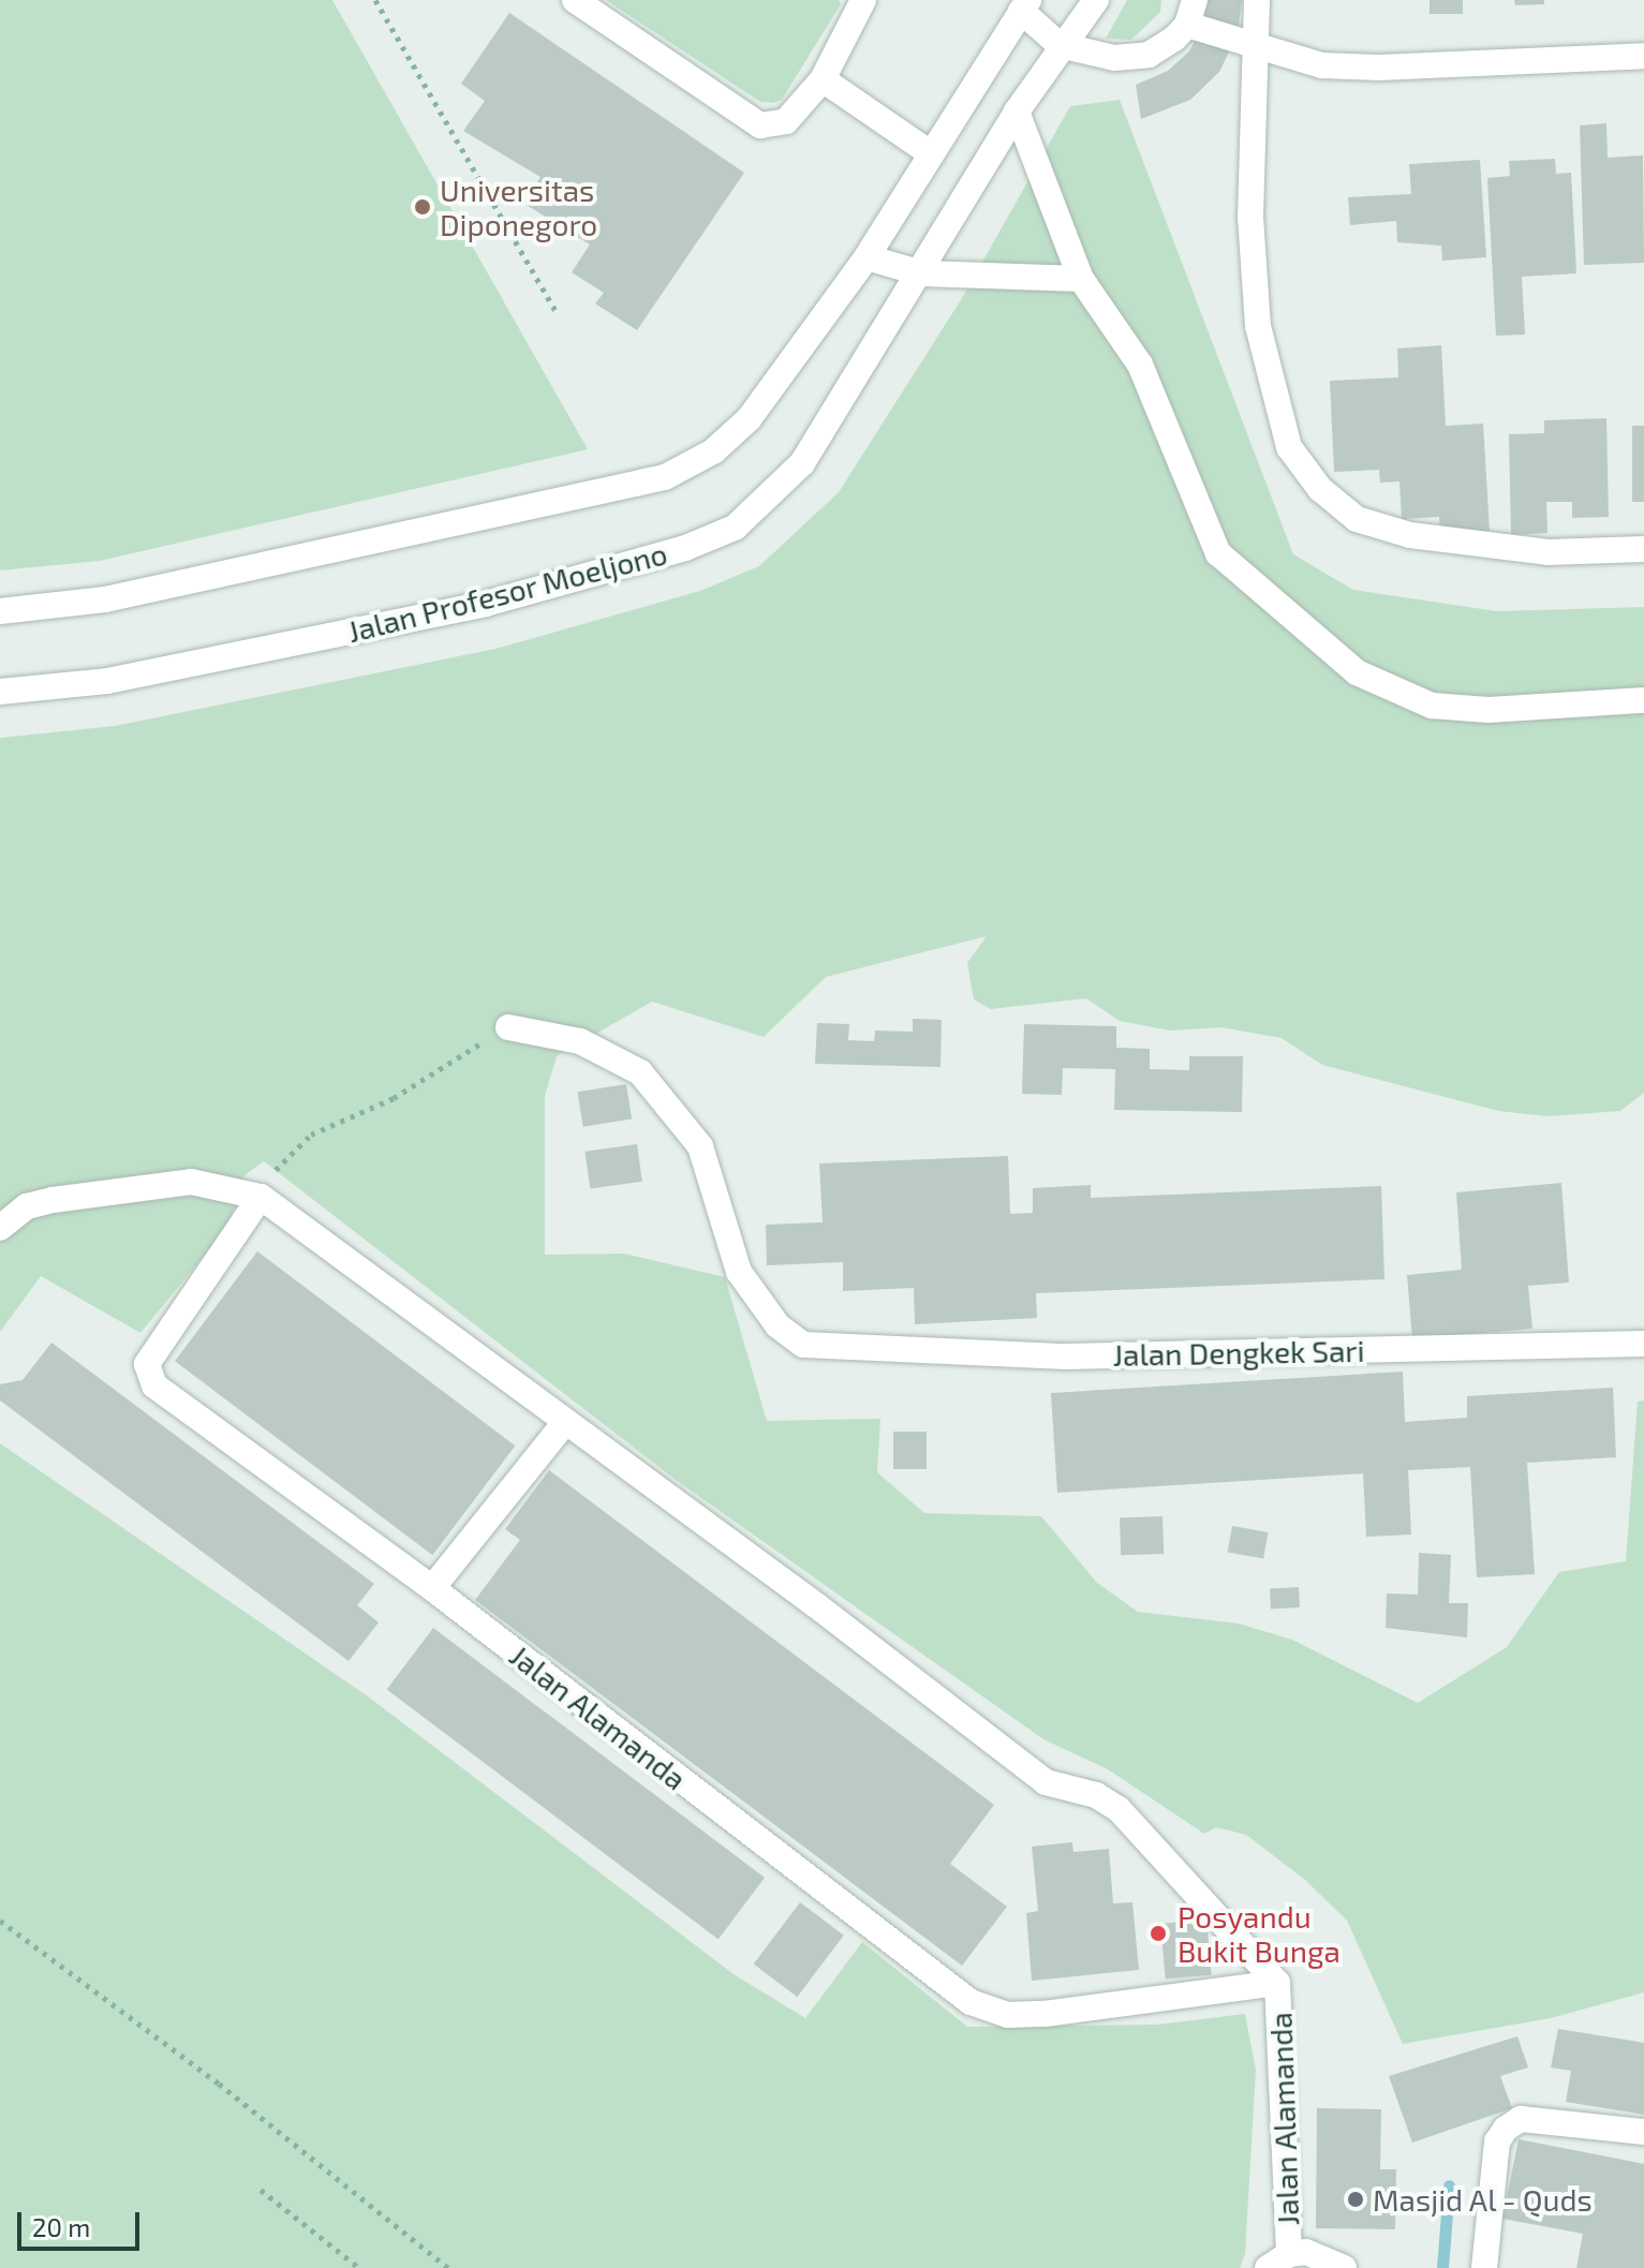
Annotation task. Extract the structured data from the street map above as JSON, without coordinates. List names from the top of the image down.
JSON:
{
  "streets": {
    "street": ["Jalan Profesor Moeljono", "Jalan Dengkek Sari", "Jalan Alamanda"]
  },
  "places": ["Universitas Diponegoro", "Posyandu Bukit Bunga", "Masjid Al - Quds"],
  "scale_bar": "20 m"
}
